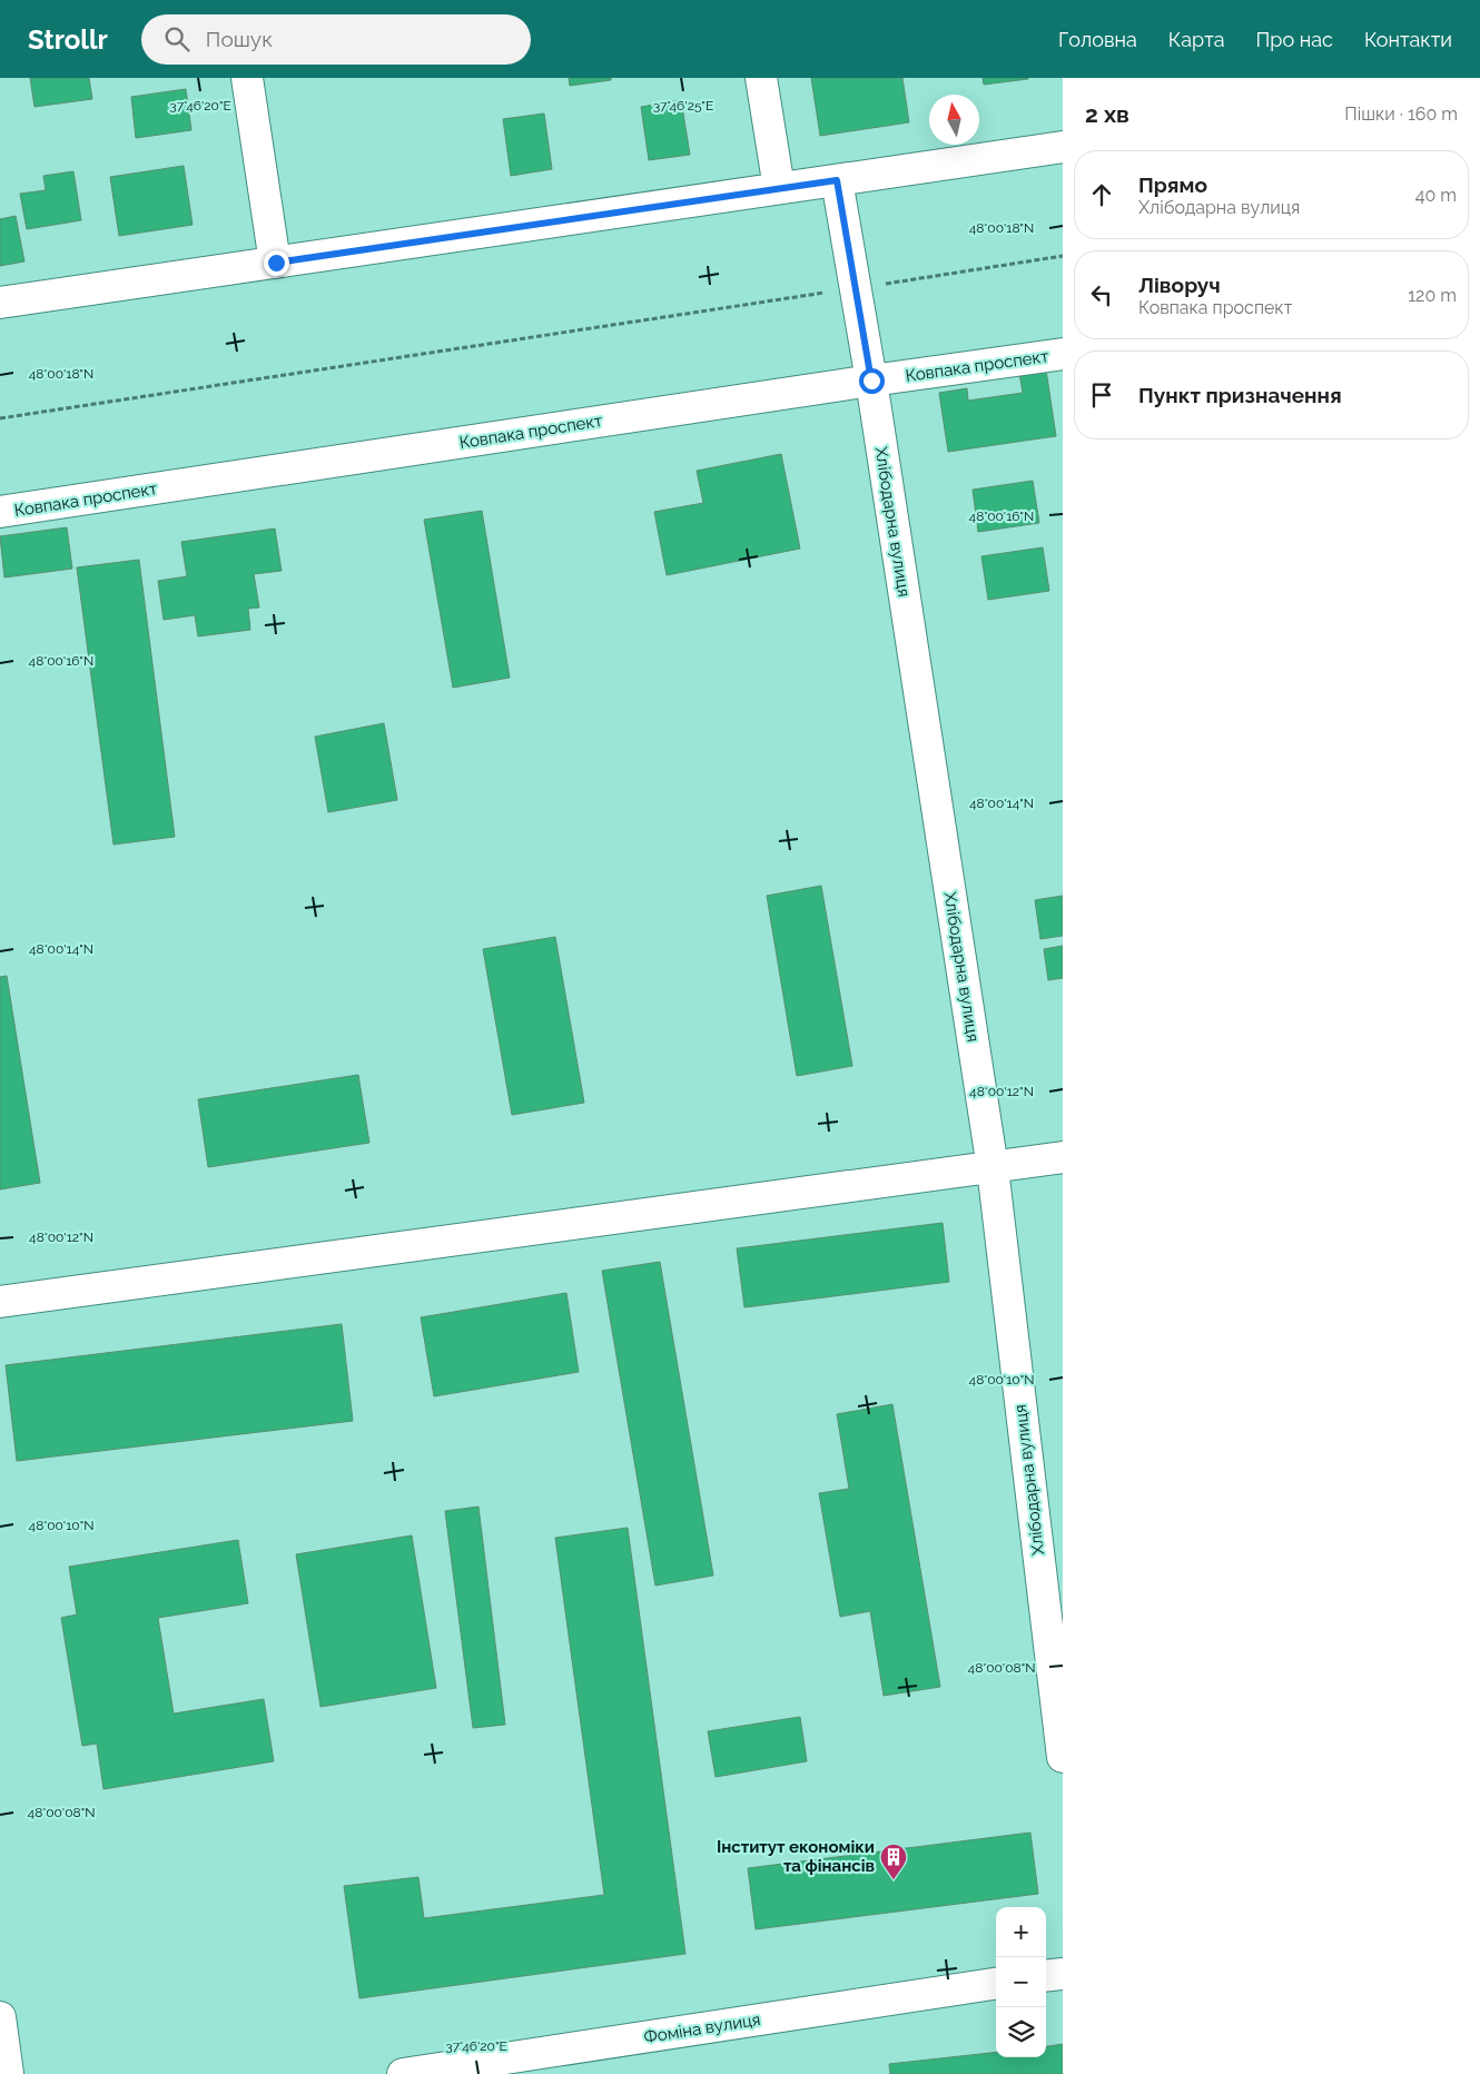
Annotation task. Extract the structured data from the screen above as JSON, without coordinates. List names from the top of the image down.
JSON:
{
  "streets": {
    "street": ["Ковпака проспект", "Хлібодарна вулиця", "Фоміна вулиця"]
  },
  "crossings": [
    ["Ковпака проспект", "Хлібодарна вулиця"]
  ],
  "places": {
    "building": ["Інститут економіки та фінансів"]
  },
  "north": "top",
  "page": {
    "header": "Strollr",
    "search": "Пошук",
    "nav": [
      "Головна",
      "Карта",
      "Про нас",
      "Контакти"
    ],
    "heading": ["2 хв", "Пішки · 160 m"],
    "list": [
      ["Прямо", "Хлібодарна вулиця", "40 m"],
      ["Ліворуч", "Ковпака проспект", "120 m"],
      "Пункт призначення"
    ],
    "map_buttons": ["+", "−"]
  },
  "coordinates": [
    "37°46'20\"E",
    "37°46'25\"E",
    "48°00'18\"N",
    "48°00'16\"N",
    "48°00'14\"N",
    "48°00'12\"N",
    "48°00'10\"N",
    "48°00'08\"N"
  ]
}
